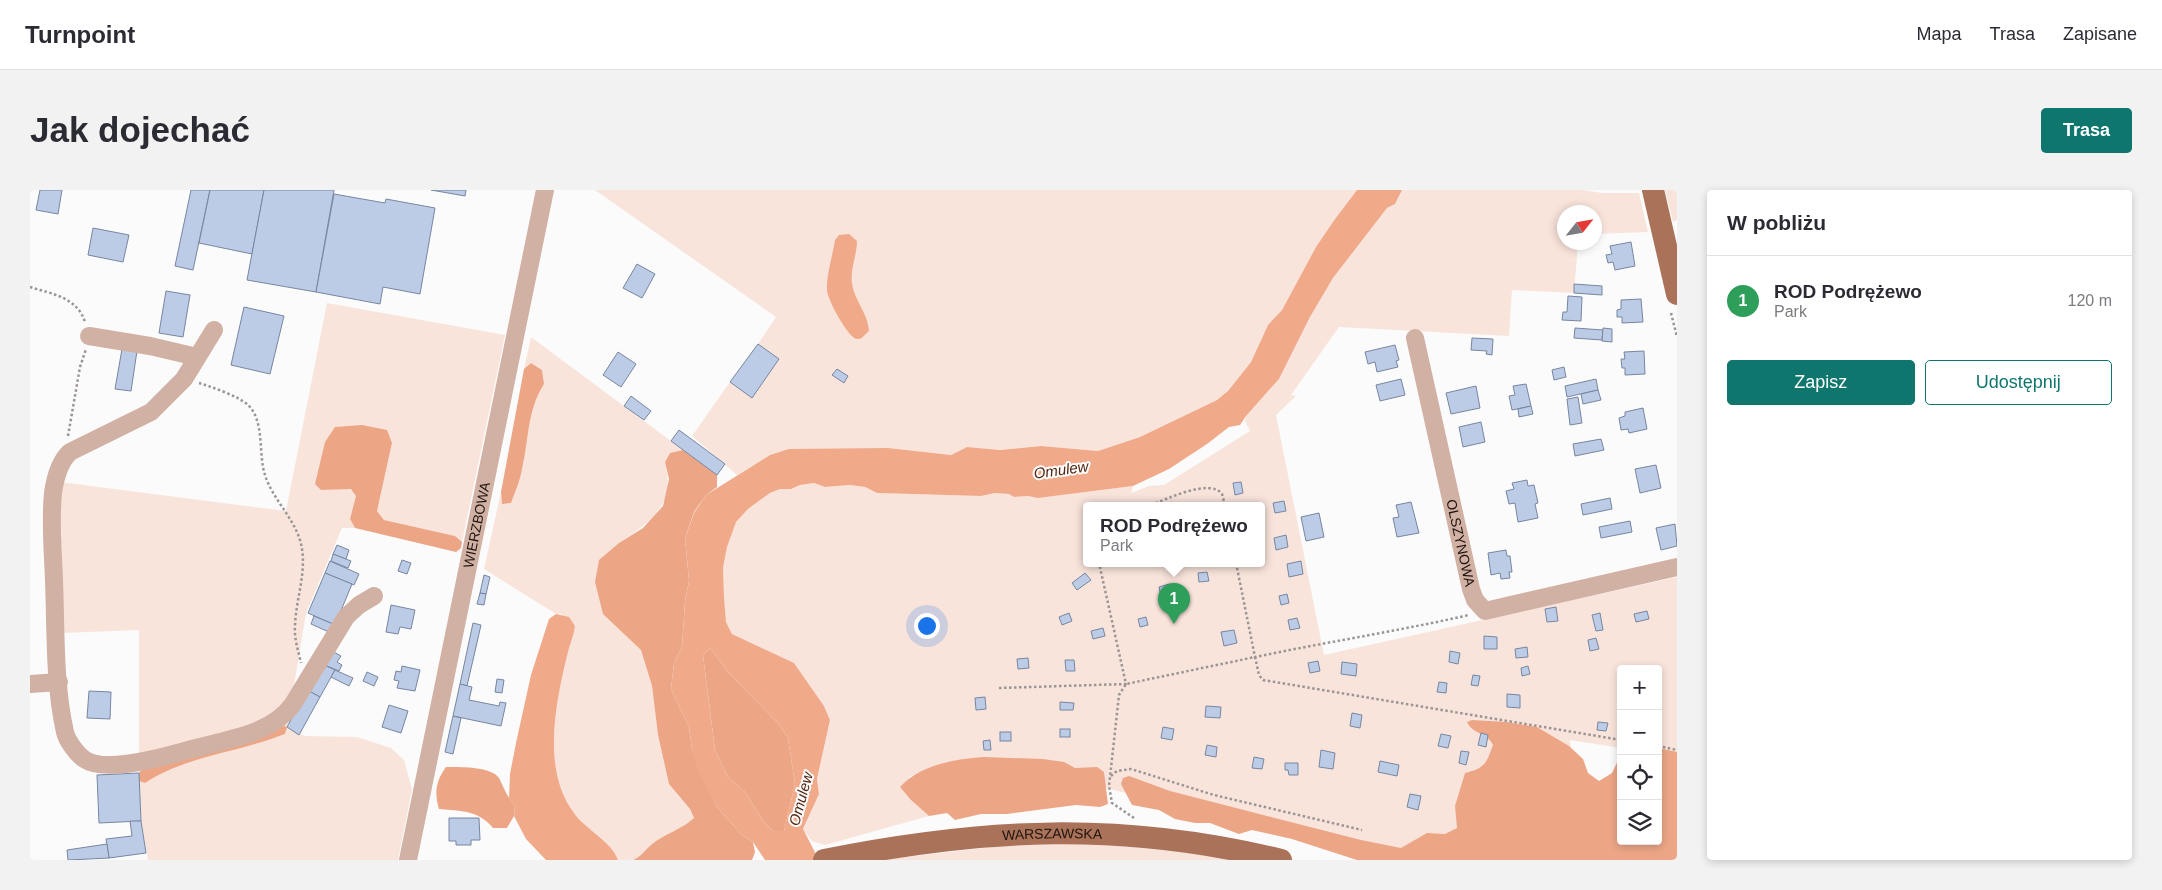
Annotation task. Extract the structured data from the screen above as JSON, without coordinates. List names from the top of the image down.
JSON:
{
  "streets": {
    "main road": ["WARSZAWSKA"],
    "street": ["WIERZBOWA", "OLSZYNOWA"]
  },
  "water": ["Omulew"],
  "north": "top right",
  "page": {
    "header": "Turnpoint",
    "nav": ["Mapa", "Trasa", "Zapisane"],
    "buttons": [
      "Trasa",
      ["Zapisz", "Udostępnij"]
    ],
    "title": "Jak dojechać",
    "heading": "W pobliżu",
    "list": [
      {
        "mark": "1",
        "name": "ROD Podrężewo",
        "note": "Park",
        "value": "120 m"
      }
    ],
    "popup": ["ROD Podrężewo", "Park"],
    "pins": "1",
    "map_buttons": ["+", "−"]
  }
}
